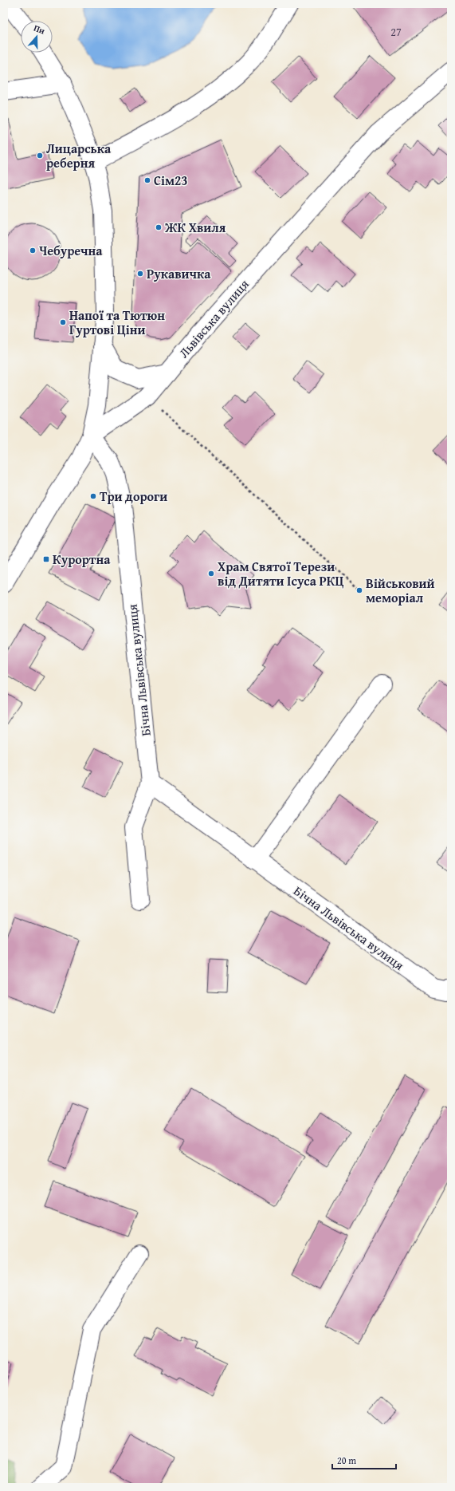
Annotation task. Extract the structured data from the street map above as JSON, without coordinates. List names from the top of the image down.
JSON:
{
  "streets": {
    "street": ["Львівська вулиця", "Бічна Львівська вулиця"]
  },
  "crossings": [
    ["Львівська вулиця", "Бічна Львівська вулиця"]
  ],
  "places": {
    "other": [
      "Лицарська реберня",
      "Сім23",
      "ЖК Хвиля",
      "Чебуречна",
      "Рукавичка",
      "Напої та Тютюн Гуртові Ціни",
      "Три дороги",
      "Храм Святої Терези від Дитяти Ісуса РКЦ",
      "Військовий меморіал"
    ],
    "transit": ["Курортна"]
  },
  "house_numbers": ["27"],
  "scale_bar": "20 m",
  "north": "top"
}
